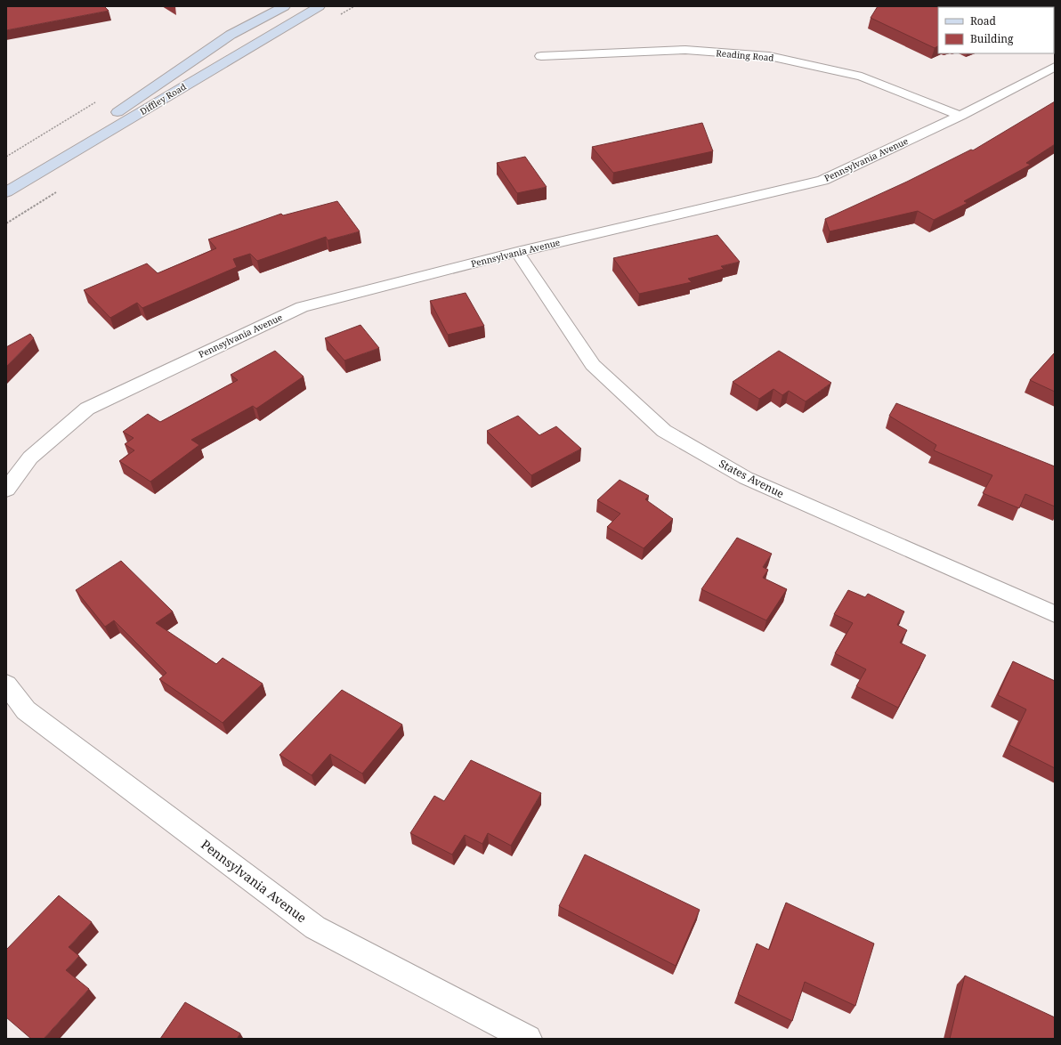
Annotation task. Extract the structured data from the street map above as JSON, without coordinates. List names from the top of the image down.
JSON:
{
  "streets": {
    "main road": ["Diffley Road"],
    "street": ["Reading Road", "Pennsylvania Avenue", "States Avenue"]
  },
  "crossings": [
    ["Reading Road", "Pennsylvania Avenue"],
    ["Pennsylvania Avenue", "States Avenue"]
  ],
  "legend": ["Road", "Building"]
}
